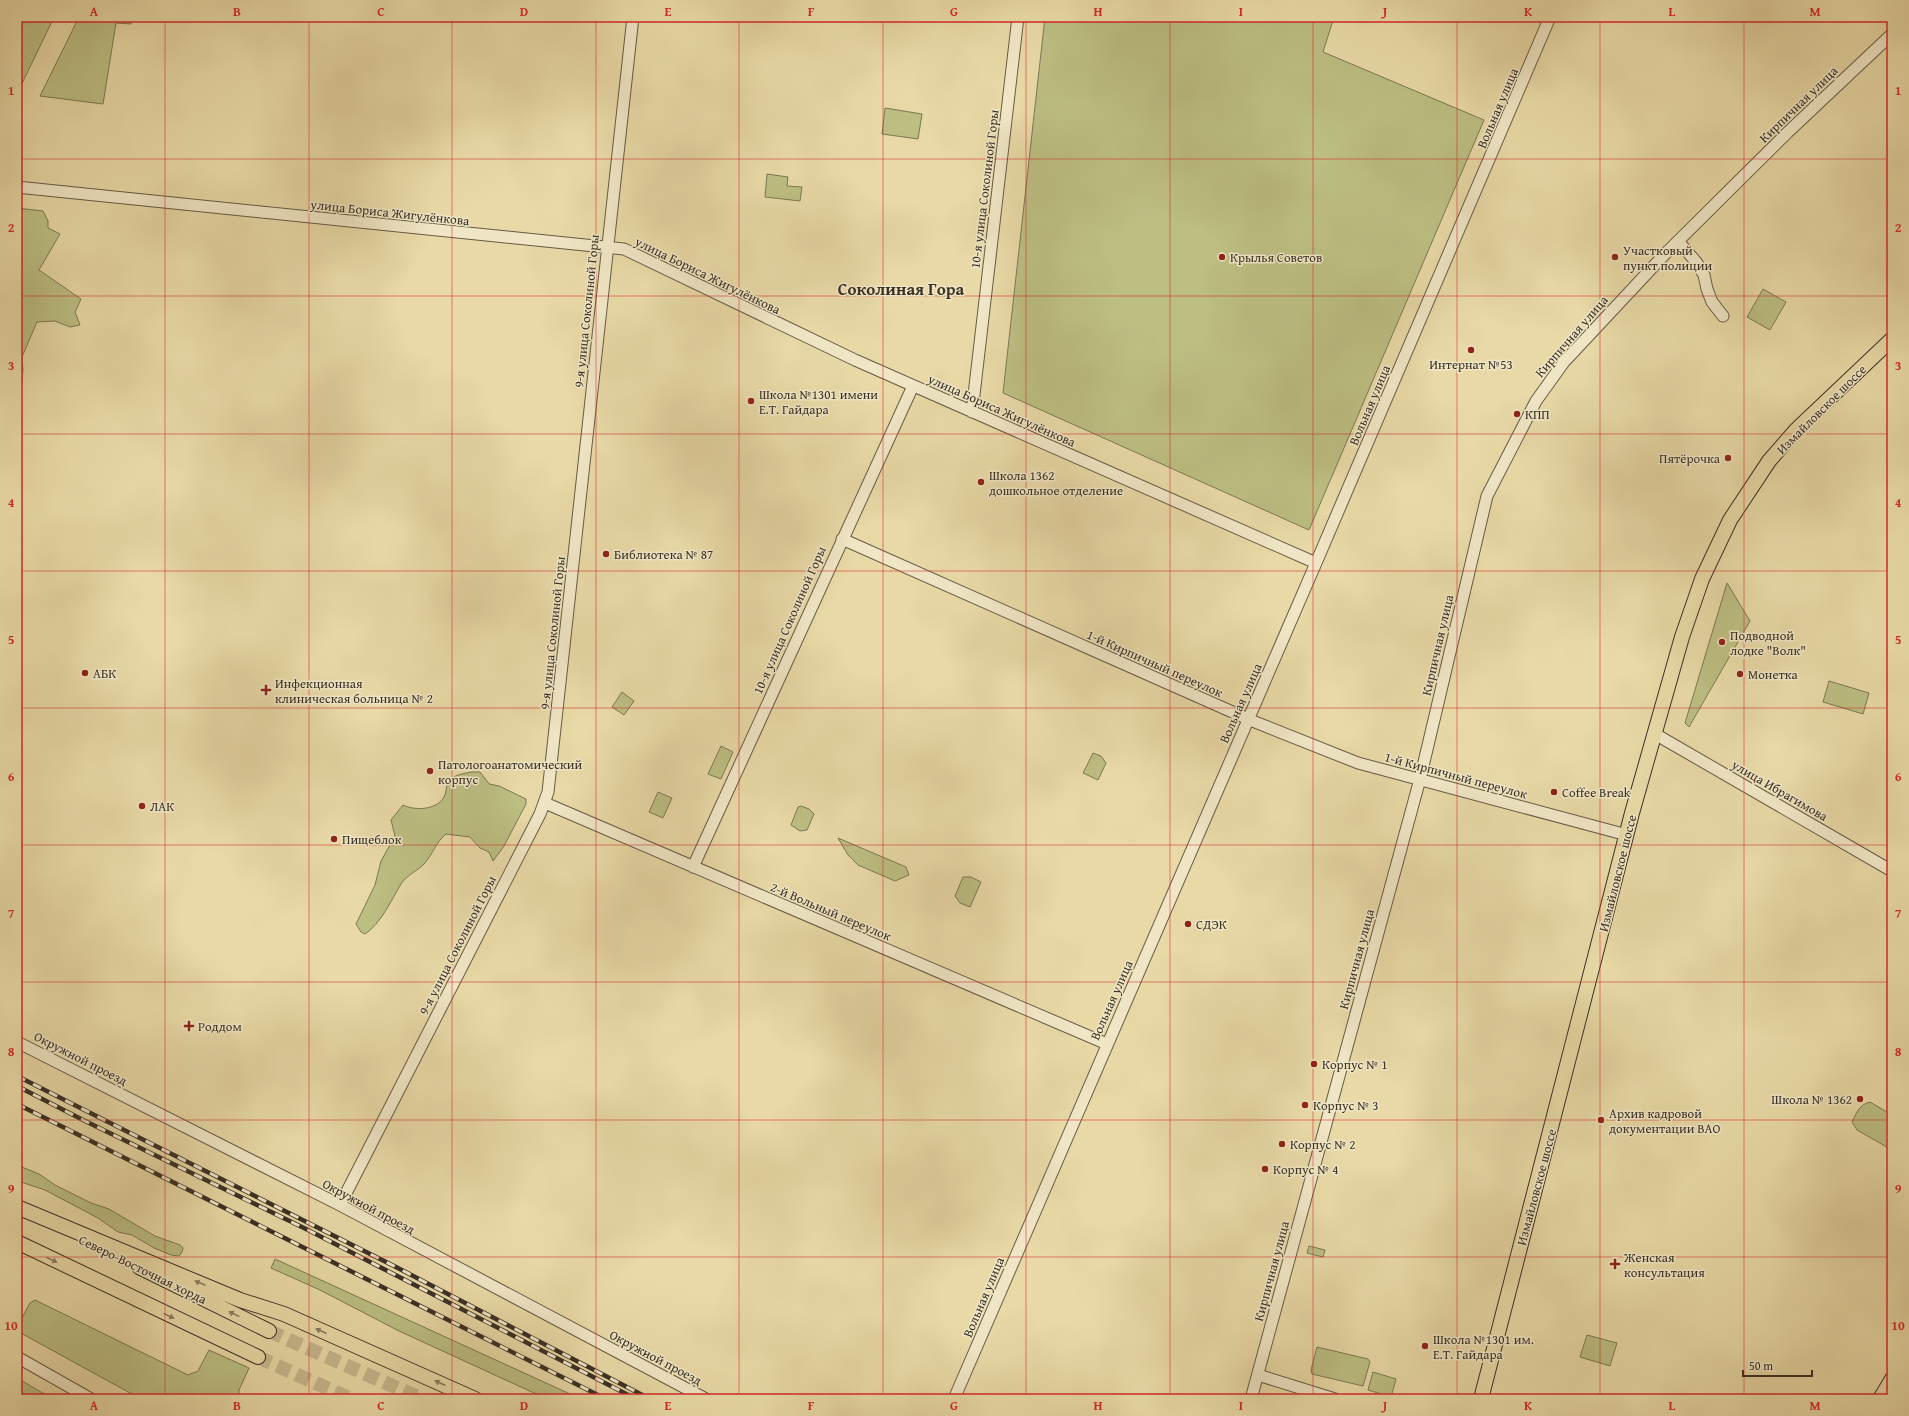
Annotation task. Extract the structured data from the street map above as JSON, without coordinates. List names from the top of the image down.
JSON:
{
  "streets": {
    "main road": ["Измайловское шоссе", "Северо-Восточная хорда"],
    "street": [
      "Кирпичная улица",
      "Вольная улица",
      "10-я улица Соколиной Горы",
      "улица Бориса Жигулёнкова",
      "9-я улица Соколиной Горы",
      "1-й Кирпичный переулок",
      "улица Ибрагимова",
      "2-й Вольный переулок",
      "Окружной проезд"
    ]
  },
  "crossings": [
    ["Кирпичная улица", "1-й Кирпичный переулок"],
    ["Вольная улица", "улица Бориса Жигулёнкова"],
    ["Вольная улица", "1-й Кирпичный переулок"],
    ["Вольная улица", "2-й Вольный переулок"],
    ["10-я улица Соколиной Горы", "улица Бориса Жигулёнкова"],
    ["10-я улица Соколиной Горы", "1-й Кирпичный переулок"],
    ["10-я улица Соколиной Горы", "2-й Вольный переулок"],
    ["улица Бориса Жигулёнкова", "9-я улица Соколиной Горы"],
    ["9-я улица Соколиной Горы", "2-й Вольный переулок"],
    ["9-я улица Соколиной Горы", "Окружной проезд"],
    ["Измайловское шоссе", "1-й Кирпичный переулок"],
    ["Измайловское шоссе", "улица Ибрагимова"]
  ],
  "districts": ["Соколиная Гора"],
  "places": {
    "other": [
      "Крылья Советов",
      "Участковый пункт полиции",
      "Интернат №53",
      "Школа №1301 имени Е.Т. Гайдара",
      "КПП",
      "Пятёрочка",
      "Школа 1362 дошкольное отделение",
      "Библиотека № 87",
      "Подводной лодке \"Волк\"",
      "АБК",
      "Монетка",
      "Патологоанатомический корпус",
      "Coffee Break",
      "ЛАК",
      "Пищеблок",
      "СДЭК",
      "Корпус № 1",
      "Школа № 1362",
      "Корпус № 3",
      "Архив кадровой документации ВАО",
      "Корпус № 2",
      "Корпус № 4",
      "Школа №1301 им. Е.Т. Гайдара"
    ],
    "health": ["Инфекционная клиническая больница № 2", "Роддом", "Женская консультация"]
  },
  "scale_bar": "50 m",
  "grid": {
    "columns": [
      "A",
      "B",
      "C",
      "D",
      "E",
      "F",
      "G",
      "H",
      "I",
      "J",
      "K",
      "L",
      "M"
    ],
    "rows": [
      "1",
      "2",
      "3",
      "4",
      "5",
      "6",
      "7",
      "8",
      "9",
      "10"
    ]
  }
}
